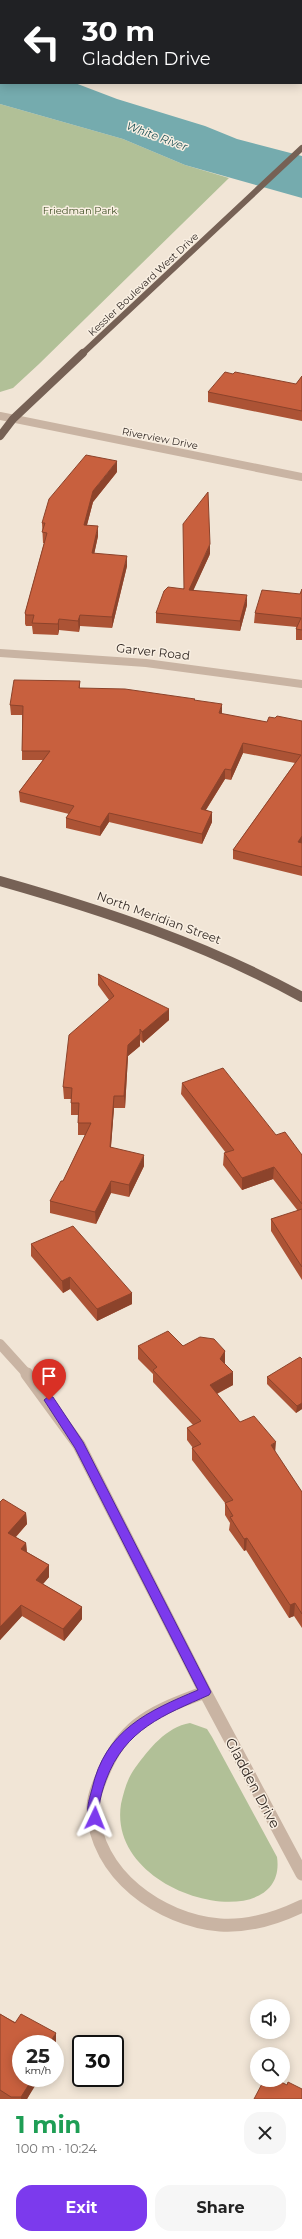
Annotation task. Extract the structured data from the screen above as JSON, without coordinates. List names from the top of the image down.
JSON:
{
  "streets": {
    "main road": ["Kessler Boulevard West Drive", "North Meridian Street"],
    "street": ["Riverview Drive", "Garver Road", "Gladden Drive"]
  },
  "crossings": [
    ["Kessler Boulevard West Drive", "Riverview Drive"]
  ],
  "water": ["White River"],
  "parks": ["Friedman Park"],
  "page": {
    "turn": ["30 m", "Gladden Drive"],
    "speed": "25 km/h",
    "limit": "30",
    "heading": ["1 min", "100 m · 10:24"],
    "buttons": ["Exit", "Share"]
  }
}
